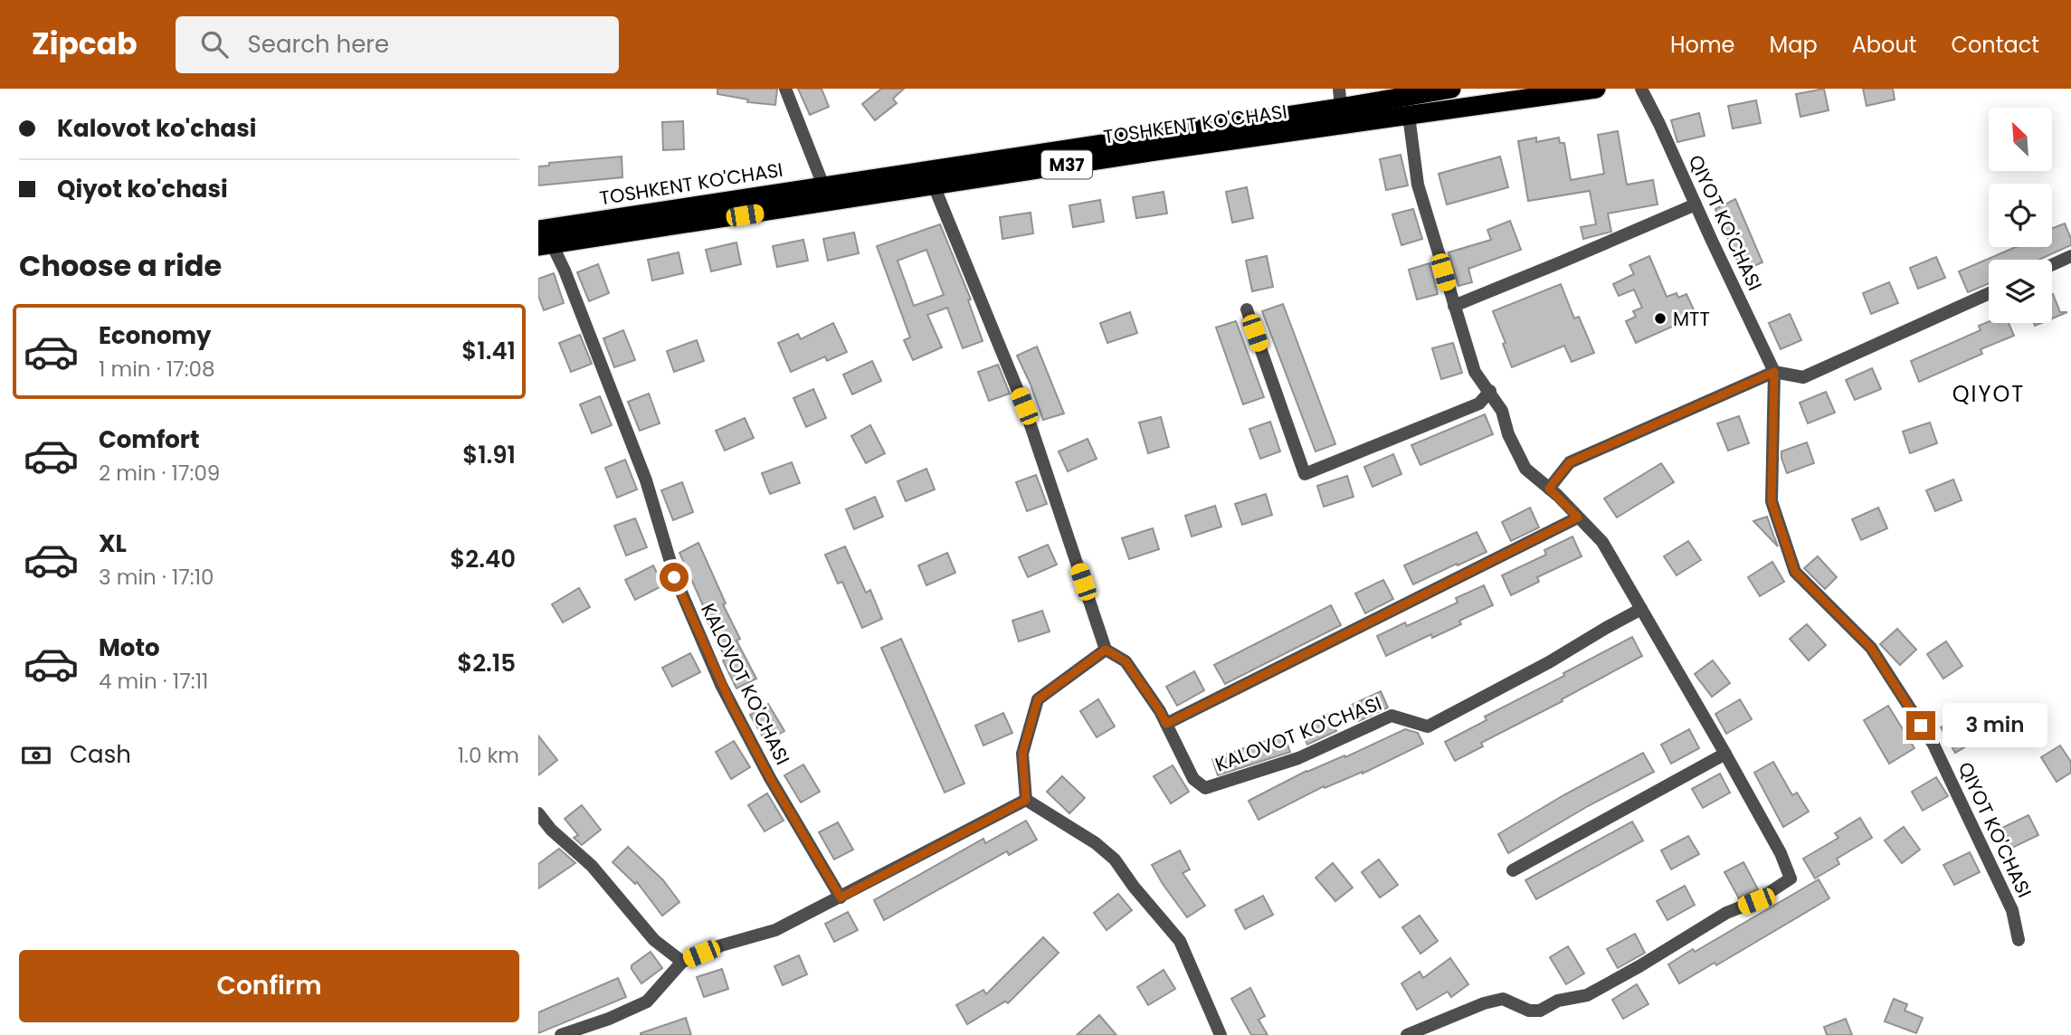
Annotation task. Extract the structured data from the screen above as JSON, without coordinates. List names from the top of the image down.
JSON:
{
  "streets": {
    "highway": ["TOSHKENT KO'CHASI", "M37"],
    "street": ["QIYOT KO'CHASI", "KALOVOT KO'CHASI"]
  },
  "crossings": [
    ["TOSHKENT KO'CHASI", "KALOVOT KO'CHASI"]
  ],
  "districts": ["QIYOT"],
  "places": ["MTT"],
  "north": "top left",
  "page": {
    "header": "Zipcab",
    "search": "Search here",
    "nav": [
      "Home",
      "Map",
      "About",
      "Contact"
    ],
    "banner": ["Kalovot ko'chasi", "Qiyot ko'chasi"],
    "heading": "Choose a ride",
    "list": [
      {
        "name": "Economy",
        "note": "1 min · 17:08",
        "value": "$1.41"
      },
      {
        "name": "Comfort",
        "note": "2 min · 17:09",
        "value": "$1.91"
      },
      {
        "name": "XL",
        "note": "3 min · 17:10",
        "value": "$2.40"
      },
      {
        "name": "Moto",
        "note": "4 min · 17:11",
        "value": "$2.15"
      }
    ],
    "bubble": "3 min",
    "pay": ["Cash", "1.0 km"],
    "buttons": "Confirm"
  }
}
